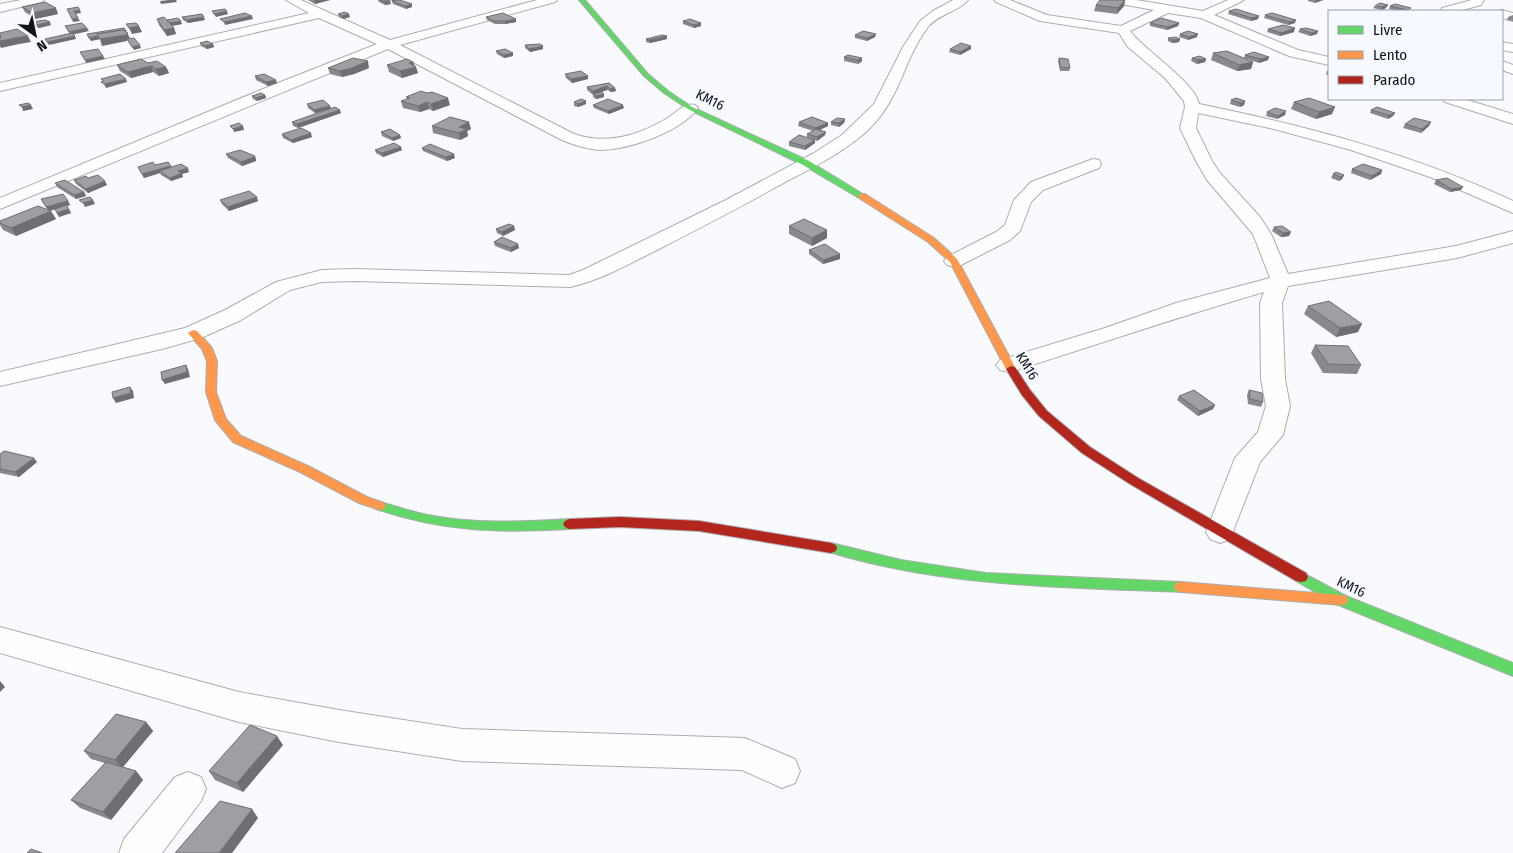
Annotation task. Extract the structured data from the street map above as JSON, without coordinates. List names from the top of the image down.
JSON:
{
  "streets": {
    "street": ["KM16"]
  },
  "legend": ["Livre", "Lento", "Parado"],
  "north": "bottom right"
}
